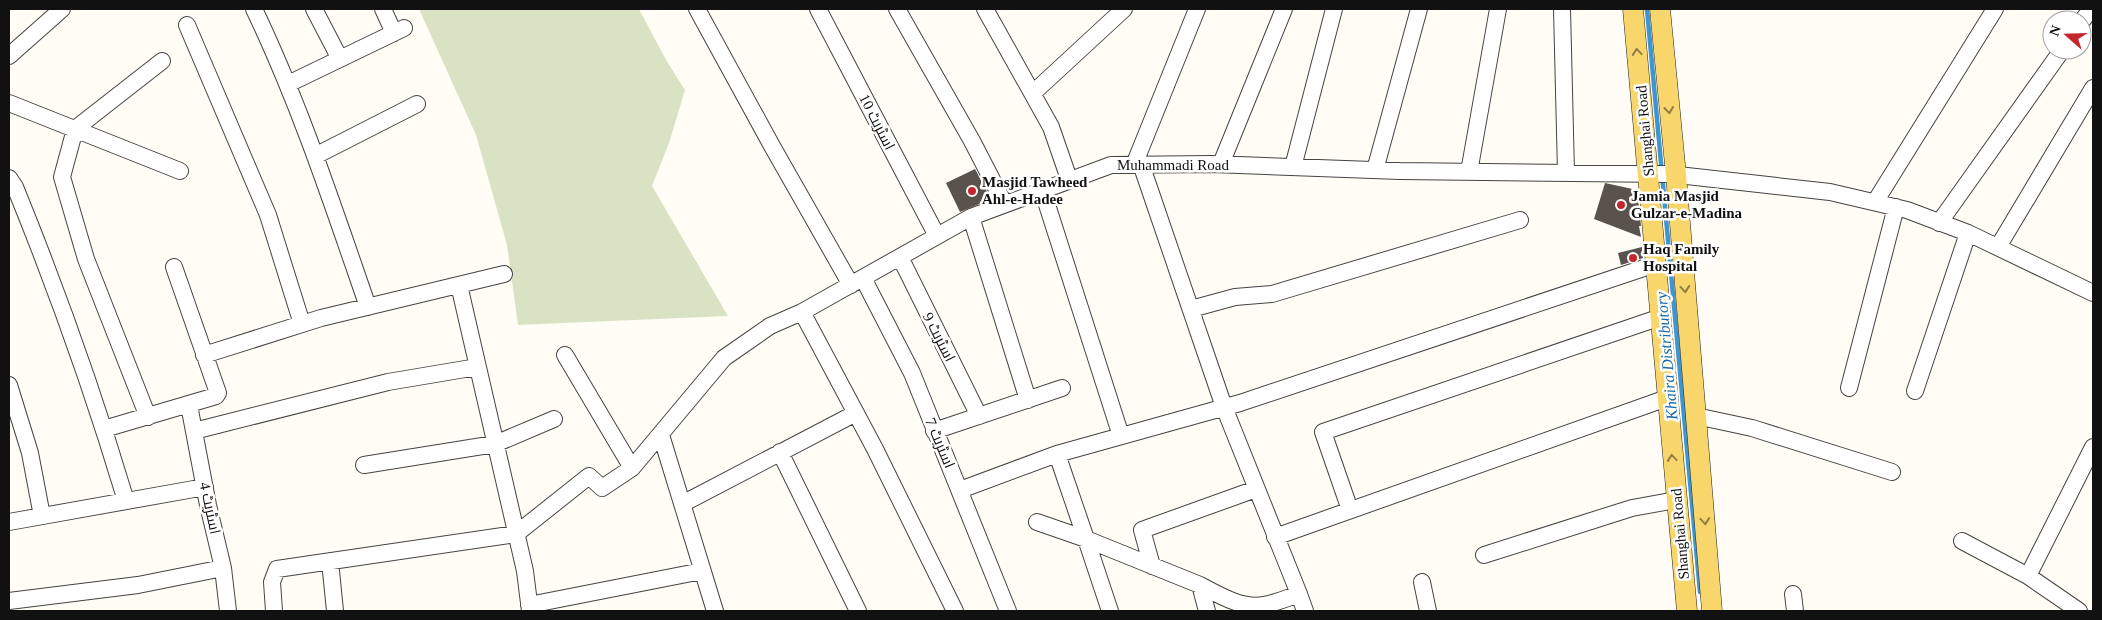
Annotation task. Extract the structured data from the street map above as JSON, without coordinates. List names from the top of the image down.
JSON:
{
  "streets": {
    "main road": ["Shanghai Road"],
    "street": [
      "اسٹریٹ 10",
      "Muhammadi Road",
      "اسٹریٹ 9",
      "اسٹریٹ 7",
      "اسٹریٹ 4"
    ]
  },
  "crossings": [
    ["اسٹریٹ 10", "Muhammadi Road"],
    ["Shanghai Road", "Muhammadi Road"],
    ["Muhammadi Road", "اسٹریٹ 9"],
    ["Muhammadi Road", "اسٹریٹ 7"]
  ],
  "water": ["Khaira Distributory"],
  "places": ["Masjid Tawheed Ahl-e-Hadee", "Jamia Masjid Gulzar-e-Madina", "Haq Family Hospital"],
  "north": "left"
}
